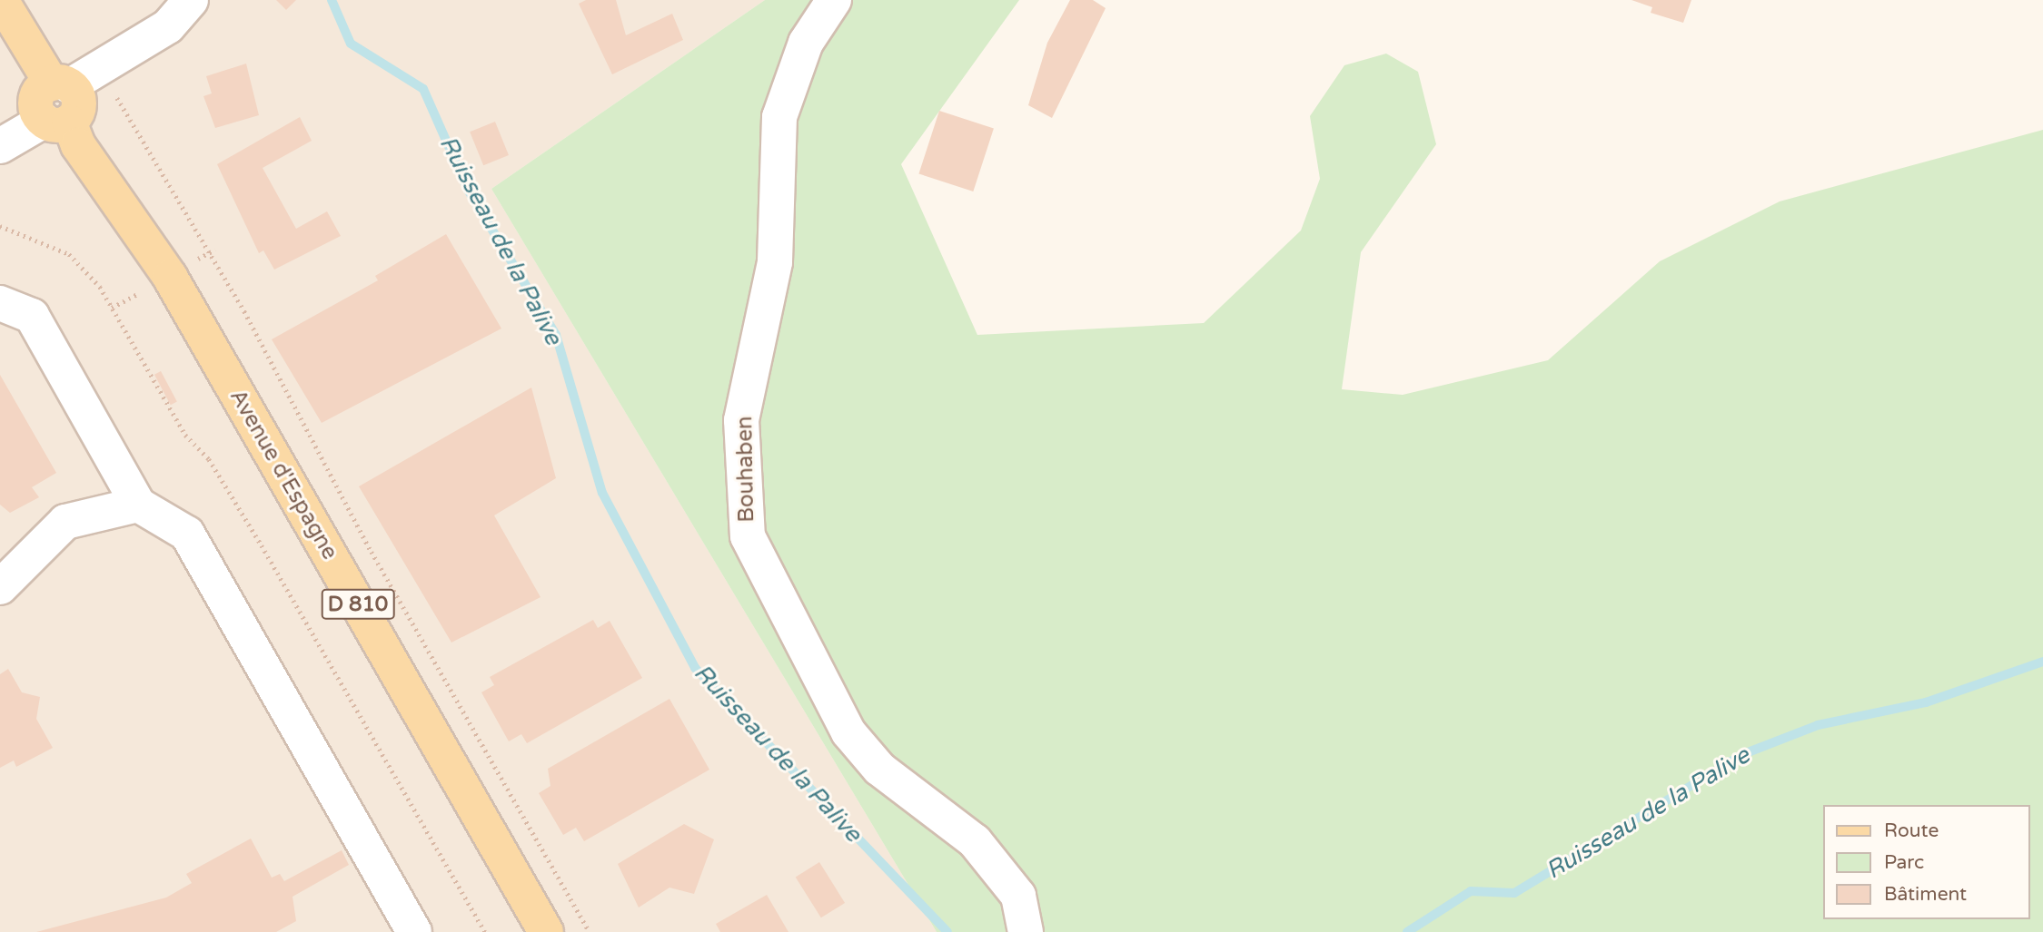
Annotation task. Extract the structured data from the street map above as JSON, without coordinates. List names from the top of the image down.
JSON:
{
  "streets": {
    "main road": ["Avenue d'Espagne", "D 810"],
    "street": ["Bouhaben"]
  },
  "water": ["Ruisseau de la Palive"],
  "legend": ["Route", "Parc", "Bâtiment"]
}
